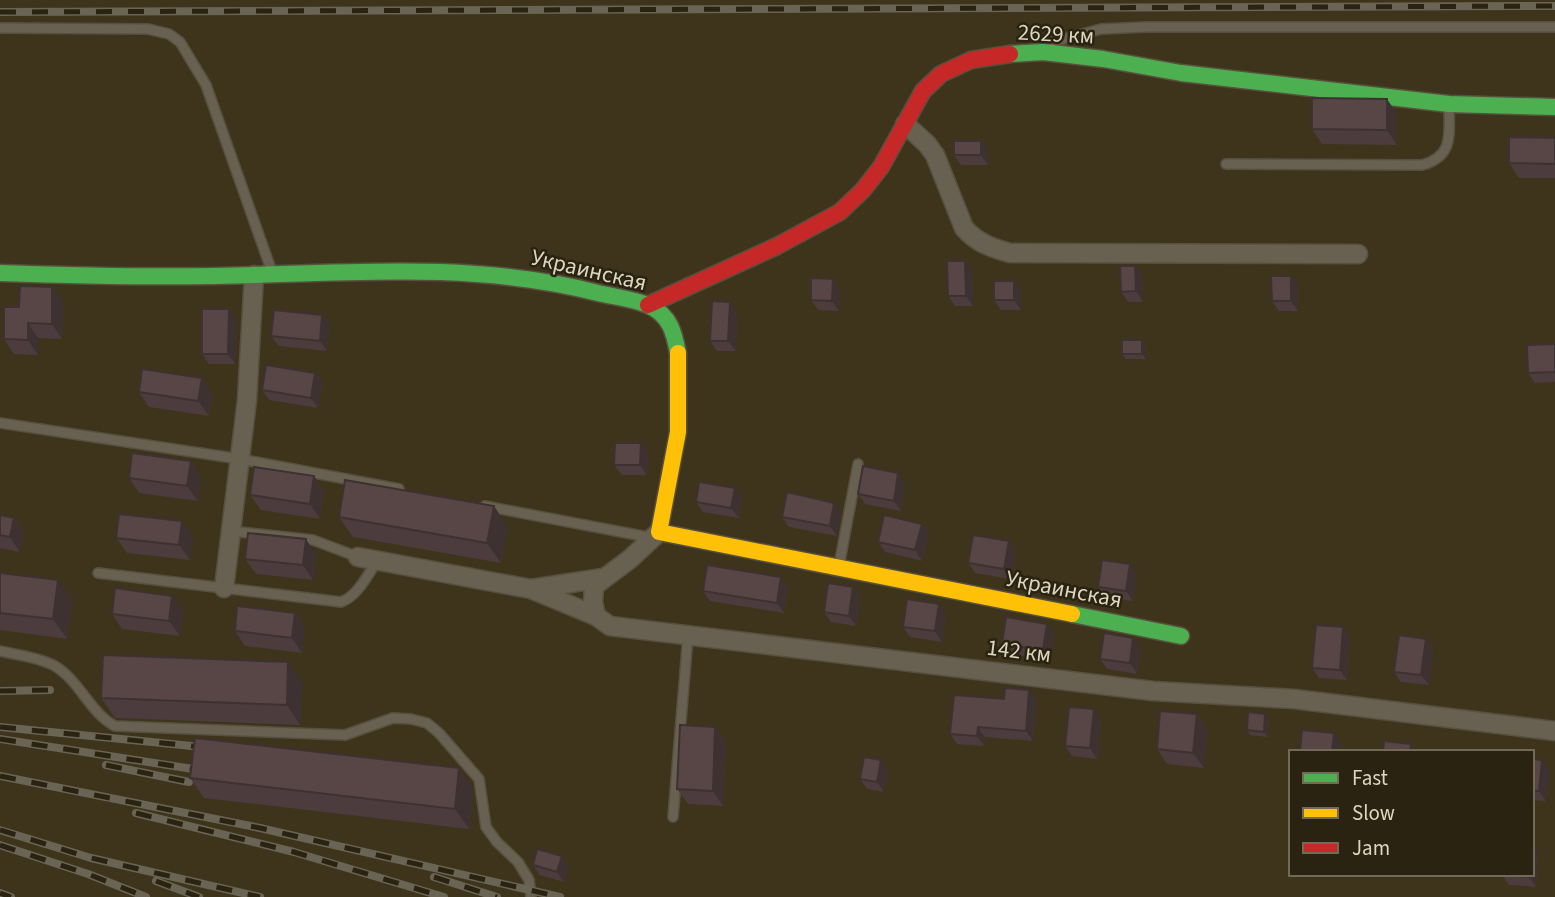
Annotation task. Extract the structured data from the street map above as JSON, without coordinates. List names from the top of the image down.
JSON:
{
  "streets": {
    "street": ["2629 км", "Украинская", "142 км"]
  },
  "crossings": [
    ["2629 км", "Украинская"]
  ],
  "legend": ["Fast", "Slow", "Jam"]
}
